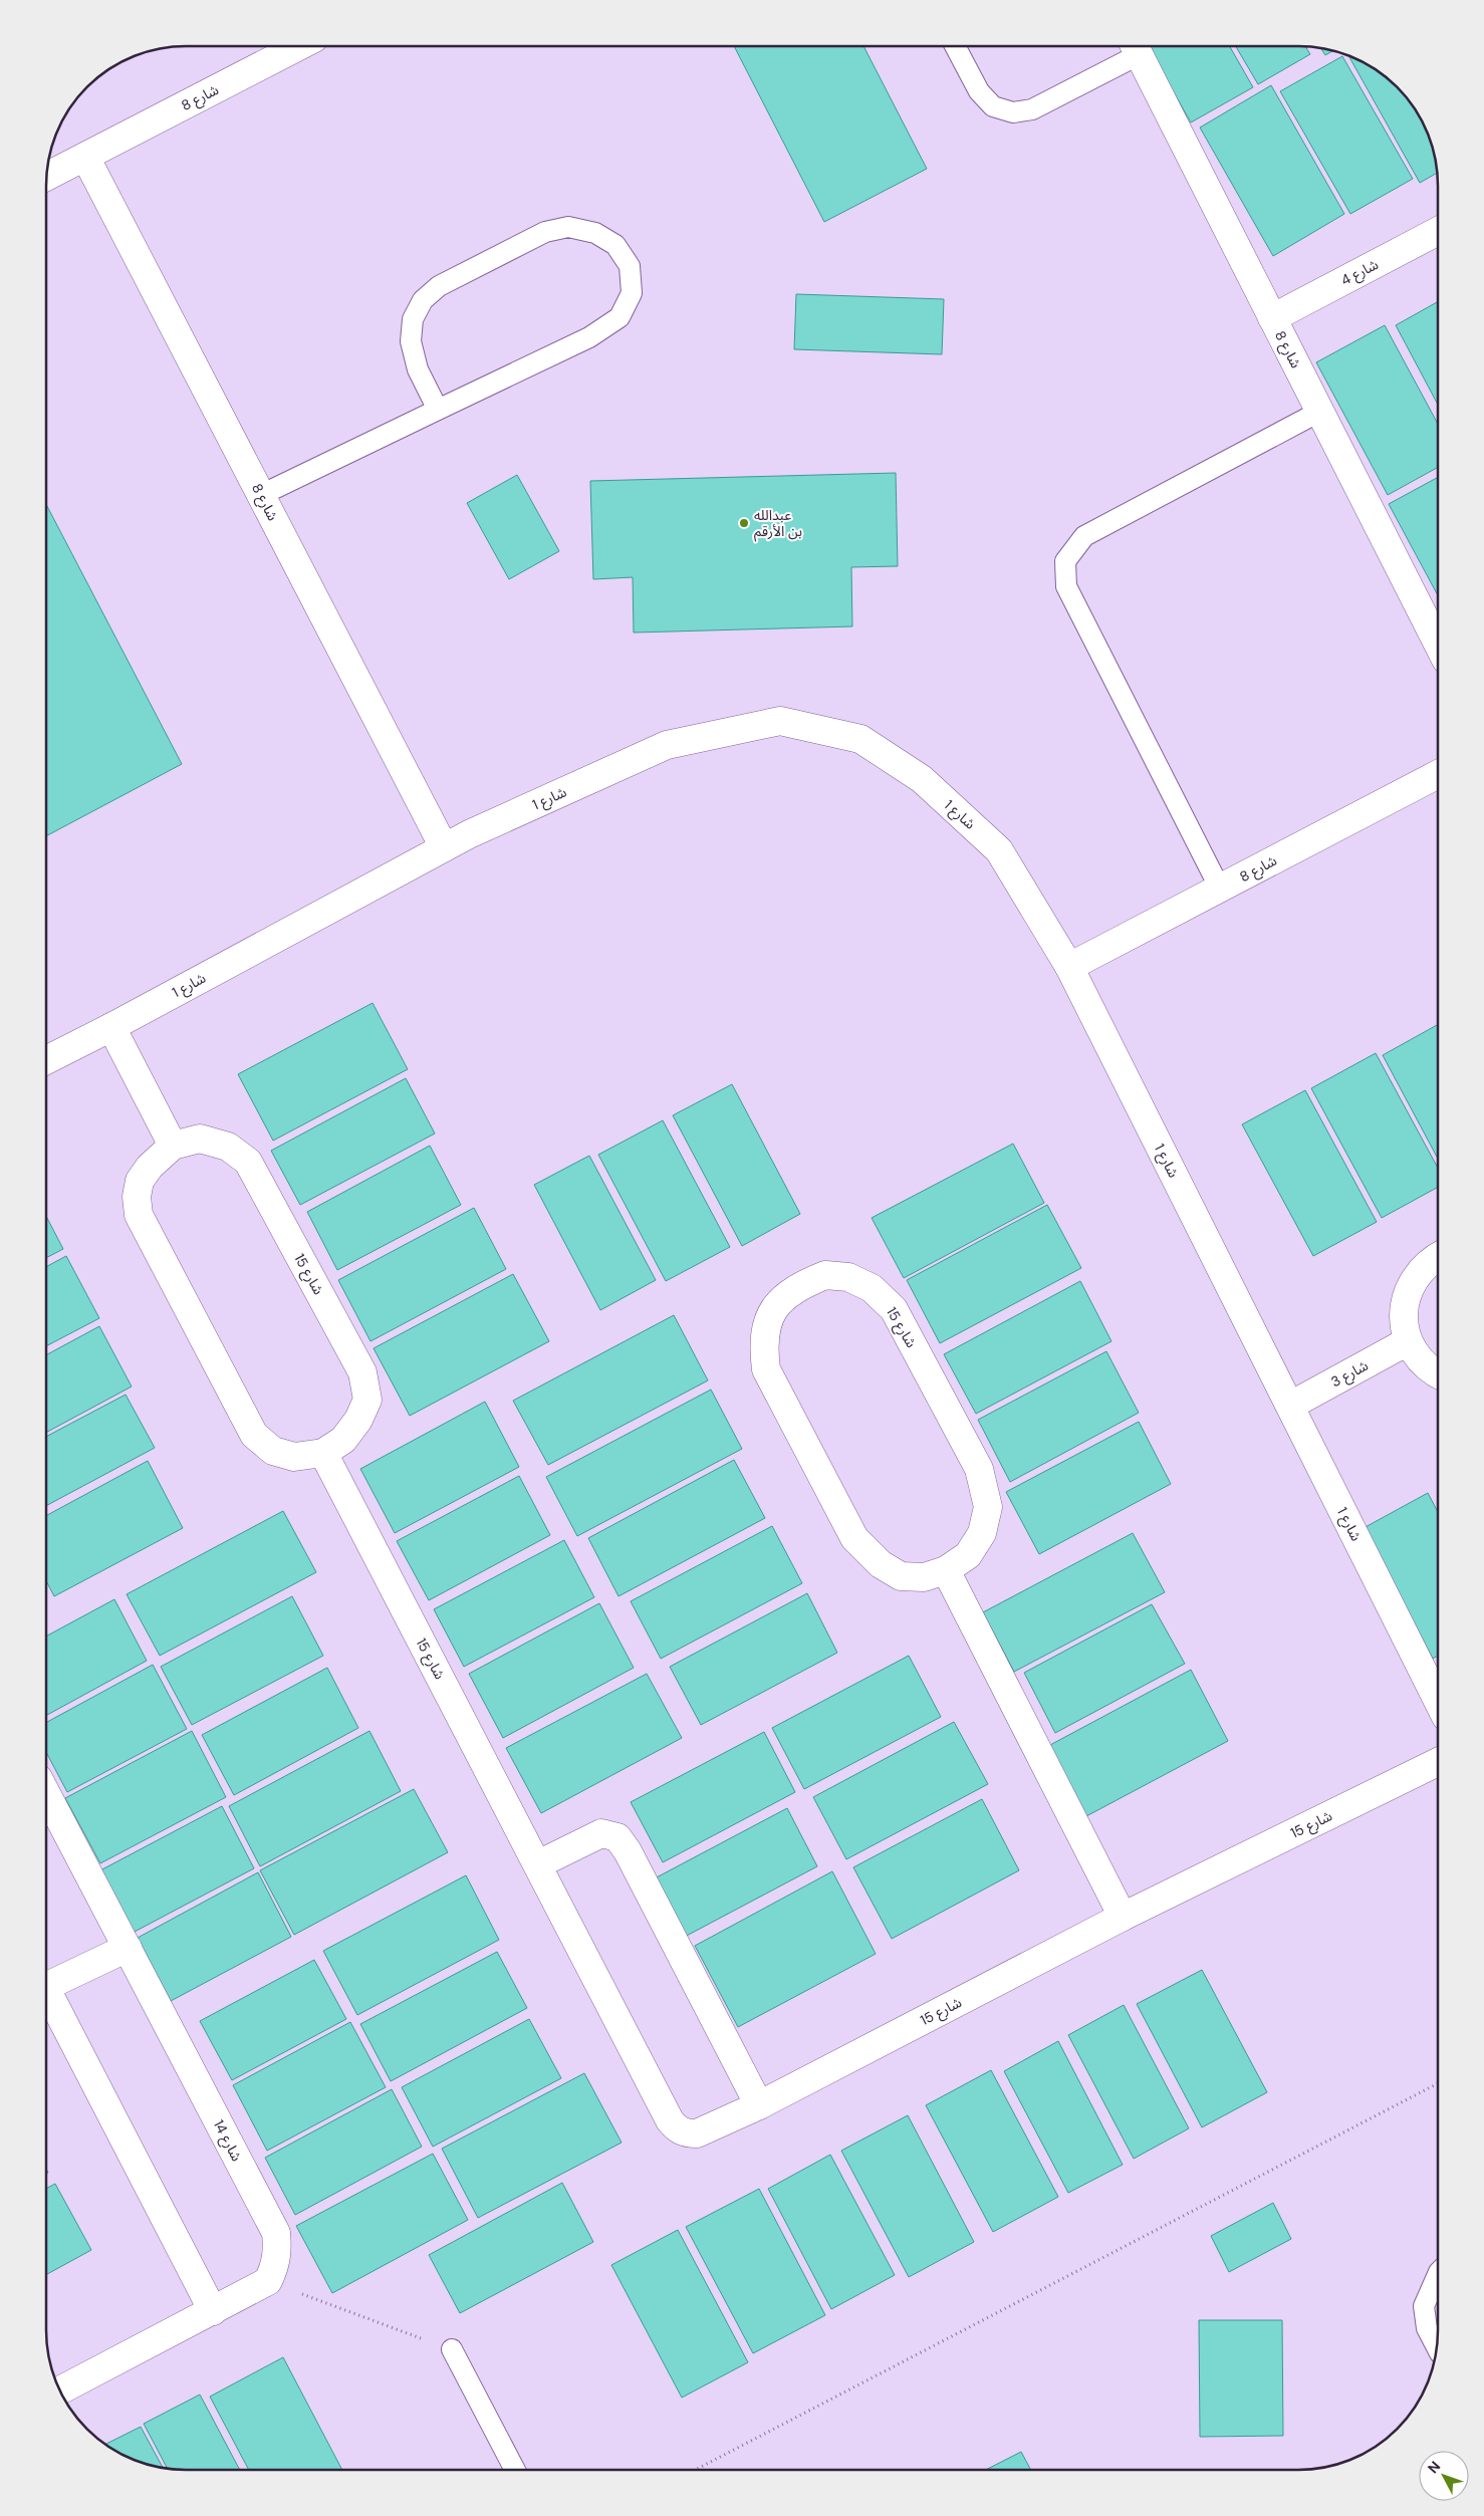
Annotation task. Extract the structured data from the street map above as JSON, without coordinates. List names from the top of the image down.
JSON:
{
  "streets": {
    "street": [
      "شارع 8",
      "شارع 4",
      "شارع 1",
      "شارع 15",
      "شارع 3",
      "شارع 14"
    ]
  },
  "crossings": [
    ["شارع 8", "شارع 4"],
    ["شارع 8", "شارع 1"],
    ["شارع 1", "شارع 3"]
  ],
  "places": ["عبدالله بن الأرقم"],
  "north": "top left"
}
